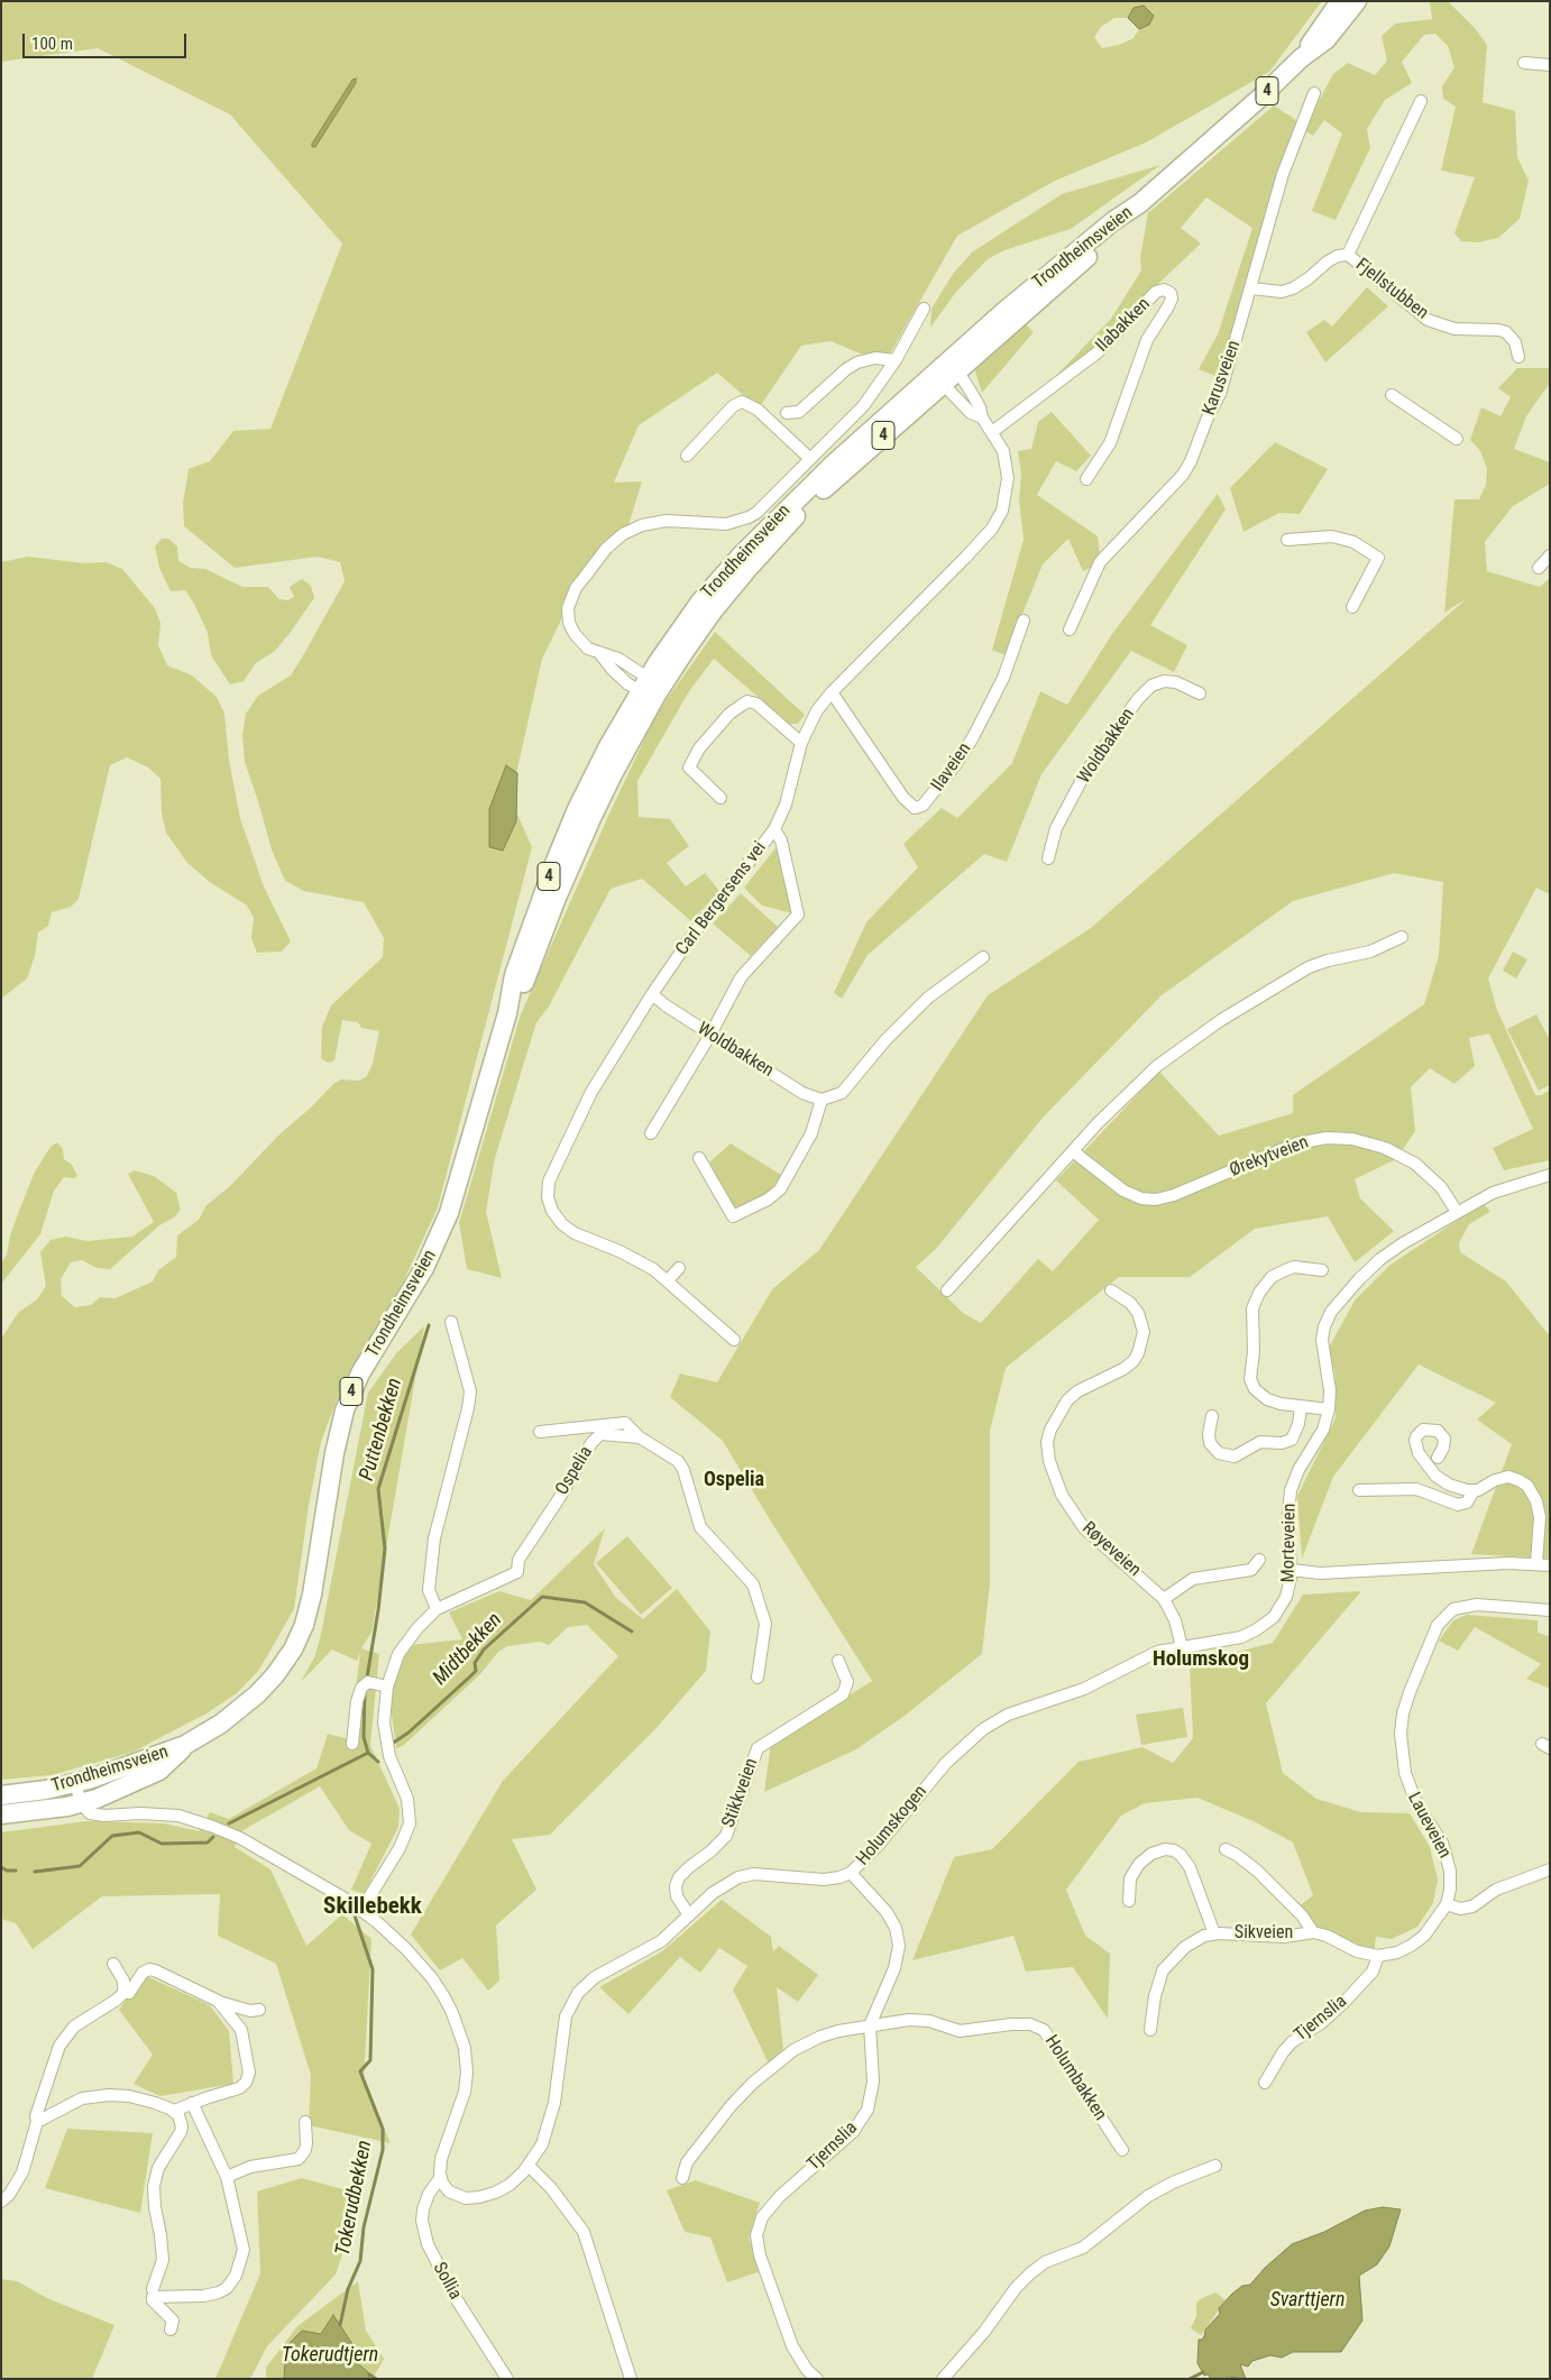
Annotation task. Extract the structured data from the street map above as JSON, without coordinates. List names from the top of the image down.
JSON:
{
  "streets": {
    "highway": ["4", "Trondheimsveien"],
    "street": [
      "Fjellstubben",
      "Ilabakken",
      "Karusveien",
      "Woldbakken",
      "Ilaveien",
      "Carl Bergersens vei",
      "Ørekytveien",
      "Ospelia",
      "Morteveien",
      "Røyeveien",
      "Stikkveien",
      "Holumskogen",
      "Laueveien",
      "Sikveien",
      "Tjernslia",
      "Holumbakken",
      "Sollia"
    ]
  },
  "crossings": [
    ["Trondheimsveien", "Carl Bergersens vei"],
    ["Fjellstubben", "Karusveien"],
    ["Ilabakken", "Carl Bergersens vei"],
    ["Woldbakken", "Carl Bergersens vei"],
    ["Ilaveien", "Carl Bergersens vei"],
    ["Ørekytveien", "Morteveien"],
    ["Morteveien", "Røyeveien"],
    ["Morteveien", "Holumskogen"],
    ["Røyeveien", "Holumskogen"],
    ["Stikkveien", "Holumskogen"],
    ["Holumskogen", "Tjernslia"],
    ["Holumskogen", "Sollia"],
    ["Laueveien", "Sikveien"],
    ["Laueveien", "Tjernslia"],
    ["Tjernslia", "Holumbakken"]
  ],
  "districts": ["Ospelia", "Holumskog", "Skillebekk"],
  "water": [
    "Puttenbekken",
    "Midtbekken",
    "Tokerudbekken",
    "Svarttjern",
    "Tokerudtjern"
  ],
  "scale_bar": "100 m"
}
